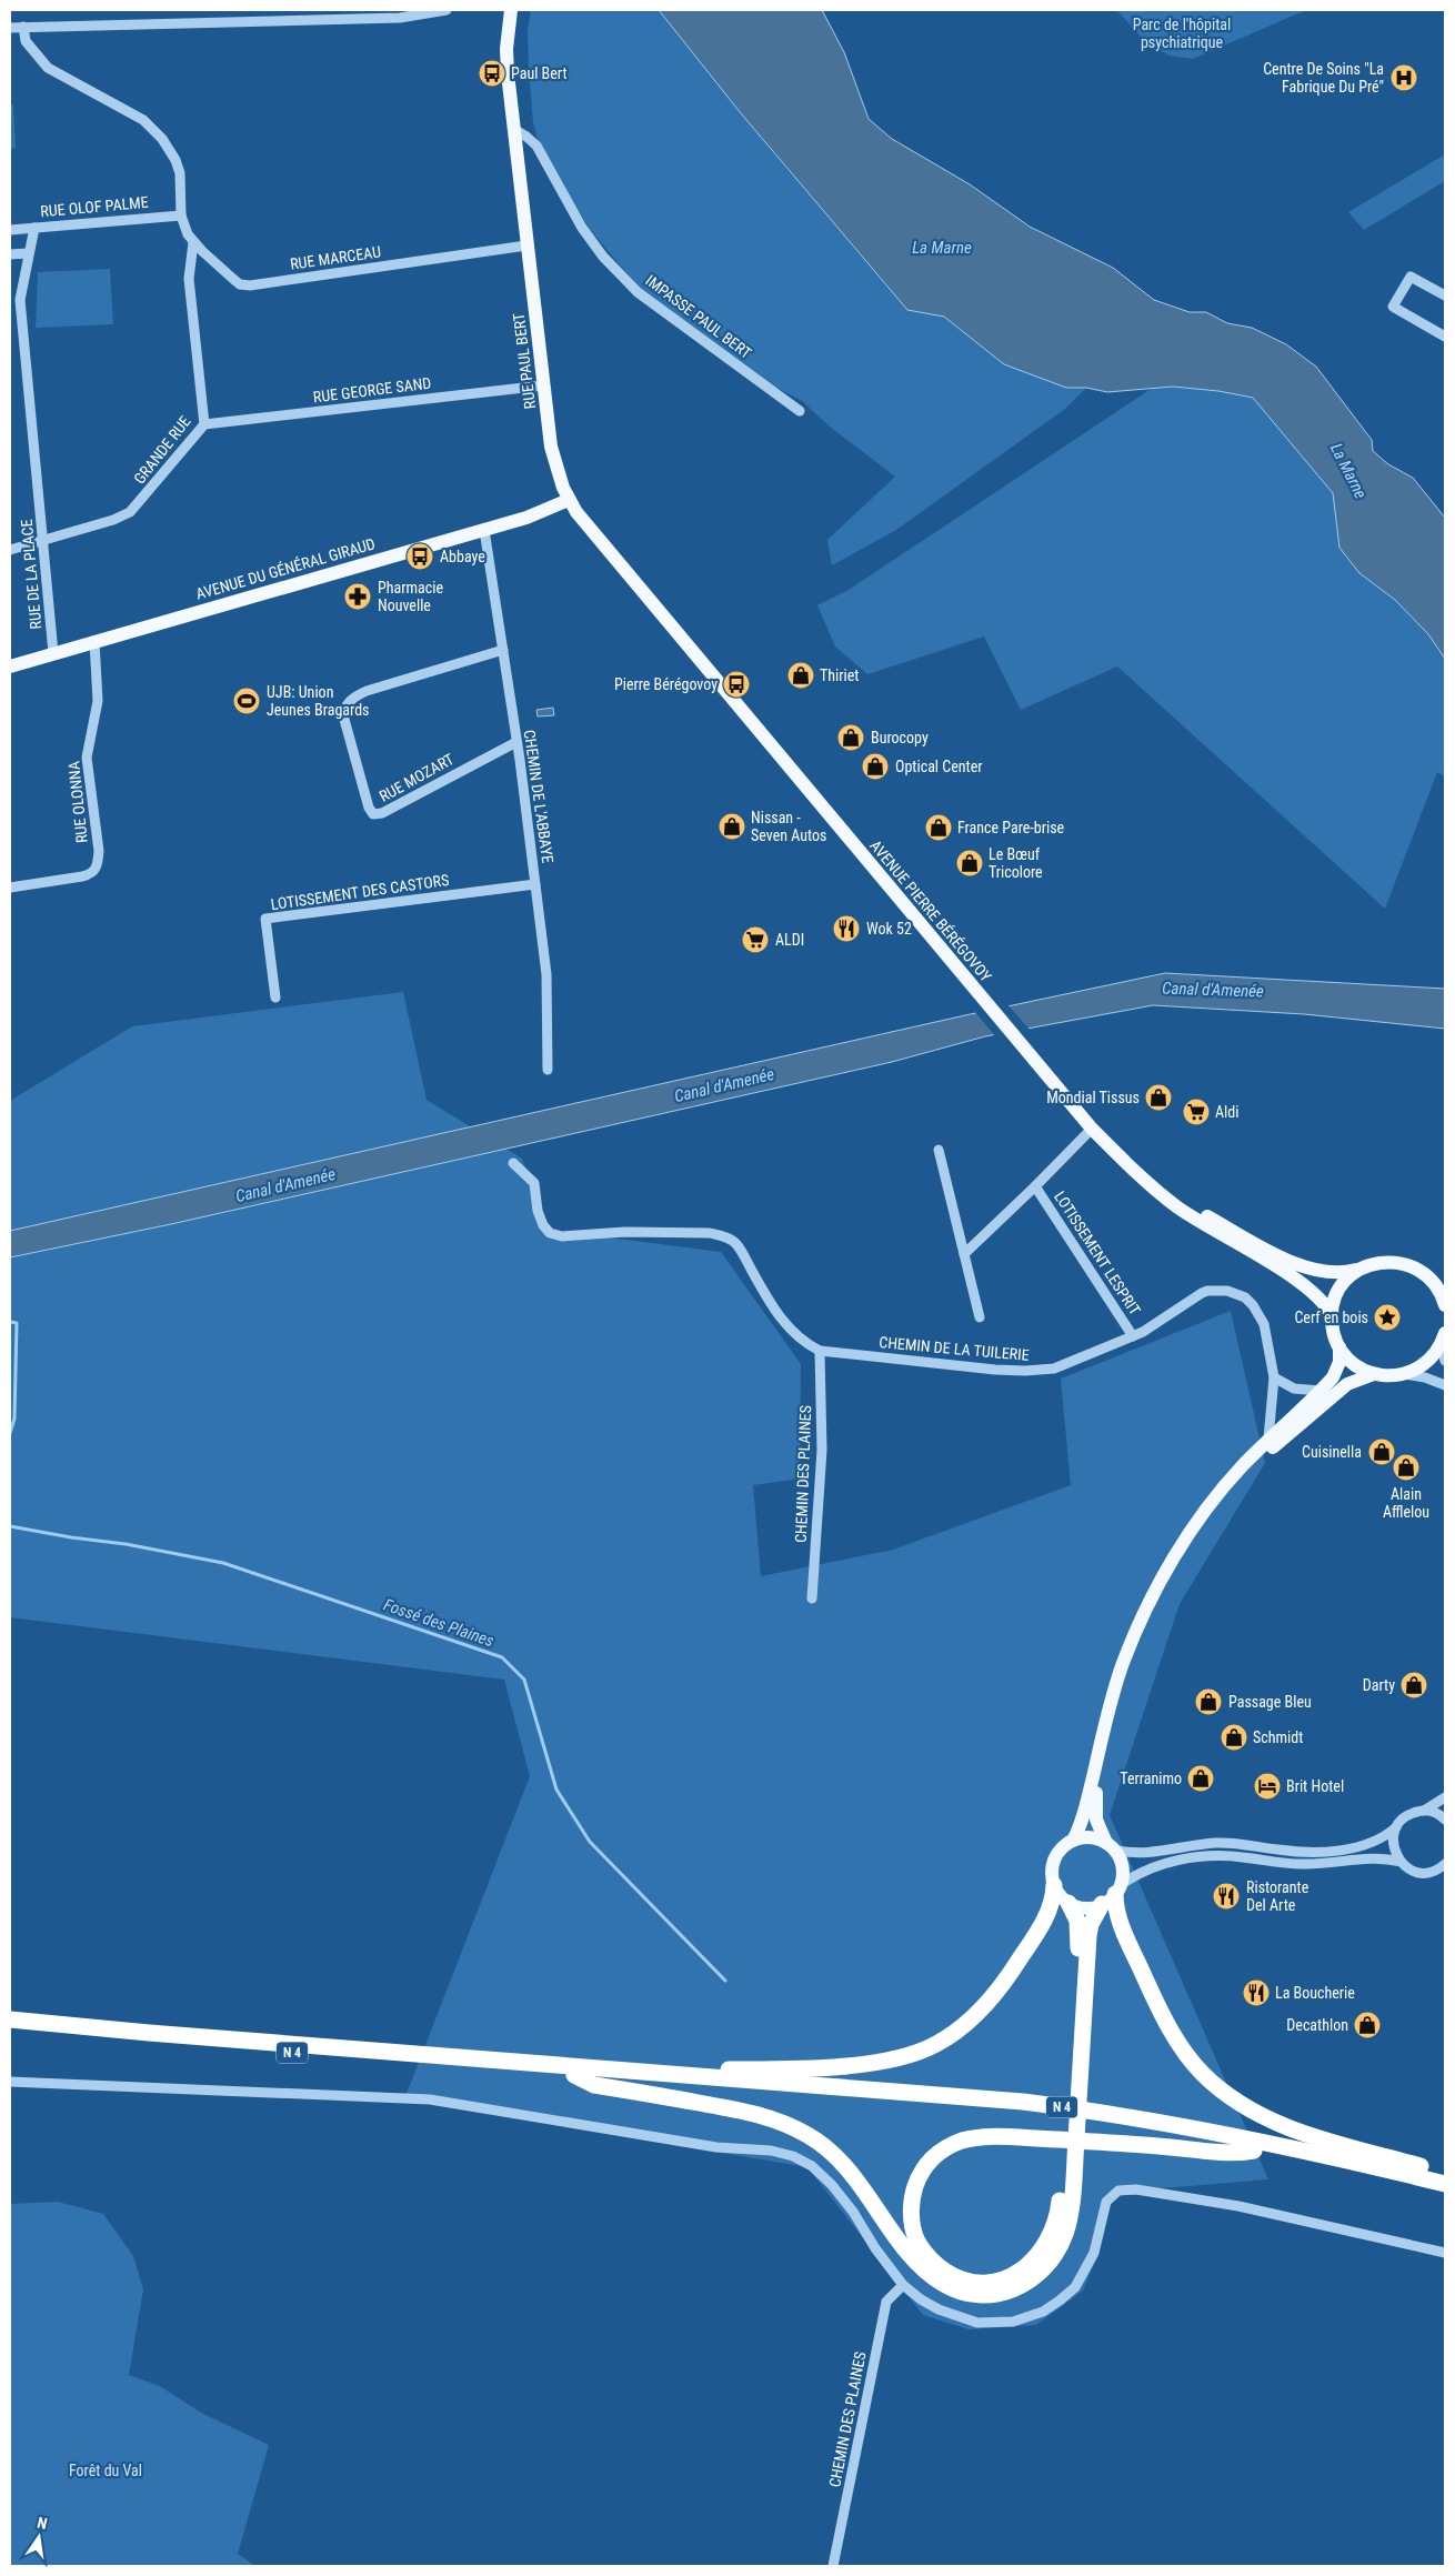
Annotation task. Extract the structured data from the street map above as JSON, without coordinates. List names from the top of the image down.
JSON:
{
  "streets": {
    "highway": ["N 4"],
    "main road": ["RUE PAUL BERT", "AVENUE DU GÉNÉRAL GIRAUD", "AVENUE PIERRE BÉRÉGOVOY"],
    "street": [
      "RUE OLOF PALME",
      "RUE MARCEAU",
      "IMPASSE PAUL BERT",
      "RUE GEORGE SAND",
      "GRANDE RUE",
      "RUE DE LA PLACE",
      "RUE MOZART",
      "CHEMIN DE L'ABBAYE",
      "RUE OLONNA",
      "LOTISSEMENT DES CASTORS",
      "LOTISSEMENT LESPRIT",
      "CHEMIN DE LA TUILERIE",
      "CHEMIN DES PLAINES"
    ]
  },
  "crossings": [
    ["RUE OLOF PALME", "RUE MARCEAU"],
    ["RUE OLOF PALME", "RUE DE LA PLACE"],
    ["RUE MARCEAU", "RUE PAUL BERT"],
    ["RUE MARCEAU", "GRANDE RUE"],
    ["IMPASSE PAUL BERT", "RUE PAUL BERT"],
    ["RUE PAUL BERT", "RUE GEORGE SAND"],
    ["RUE PAUL BERT", "AVENUE DU GÉNÉRAL GIRAUD"],
    ["RUE PAUL BERT", "AVENUE PIERRE BÉRÉGOVOY"],
    ["RUE GEORGE SAND", "GRANDE RUE"],
    ["GRANDE RUE", "RUE DE LA PLACE"],
    ["AVENUE DU GÉNÉRAL GIRAUD", "RUE DE LA PLACE"],
    ["AVENUE DU GÉNÉRAL GIRAUD", "CHEMIN DE L'ABBAYE"],
    ["AVENUE DU GÉNÉRAL GIRAUD", "RUE OLONNA"],
    ["RUE MOZART", "CHEMIN DE L'ABBAYE"],
    ["CHEMIN DE L'ABBAYE", "LOTISSEMENT DES CASTORS"],
    ["AVENUE PIERRE BÉRÉGOVOY", "LOTISSEMENT LESPRIT"],
    ["LOTISSEMENT LESPRIT", "CHEMIN DE LA TUILERIE"],
    ["CHEMIN DE LA TUILERIE", "CHEMIN DES PLAINES"]
  ],
  "water": ["La Marne", "Canal d'Amenée", "Fossé des Plaines"],
  "parks": ["Parc de l'hôpital psychiatrique", "Forêt du Val"],
  "places": {
    "bus stop": ["Paul Bert", "Abbaye", "Pierre Bérégovoy"],
    "hospital": ["Centre De Soins \"La Fabrique Du Pré\""],
    "pharmacy": ["Pharmacie Nouvelle"],
    "shop": [
      "Thiriet",
      "Burocopy",
      "Optical Center",
      "Nissan - Seven Autos",
      "France Pare-brise",
      "Le Bœuf Tricolore",
      "Mondial Tissus",
      "Cuisinella",
      "Alain Afflelou",
      "Darty",
      "Passage Bleu",
      "Schmidt",
      "Terranimo",
      "Decathlon"
    ],
    "sports": ["UJB: Union Jeunes Bragards"],
    "restaurant": ["Wok 52", "Ristorante Del Arte", "La Boucherie"],
    "supermarket": ["ALDI", "Aldi"],
    "place": ["Cerf en bois"],
    "hotel": ["Brit Hotel"]
  },
  "north": "top"
}
